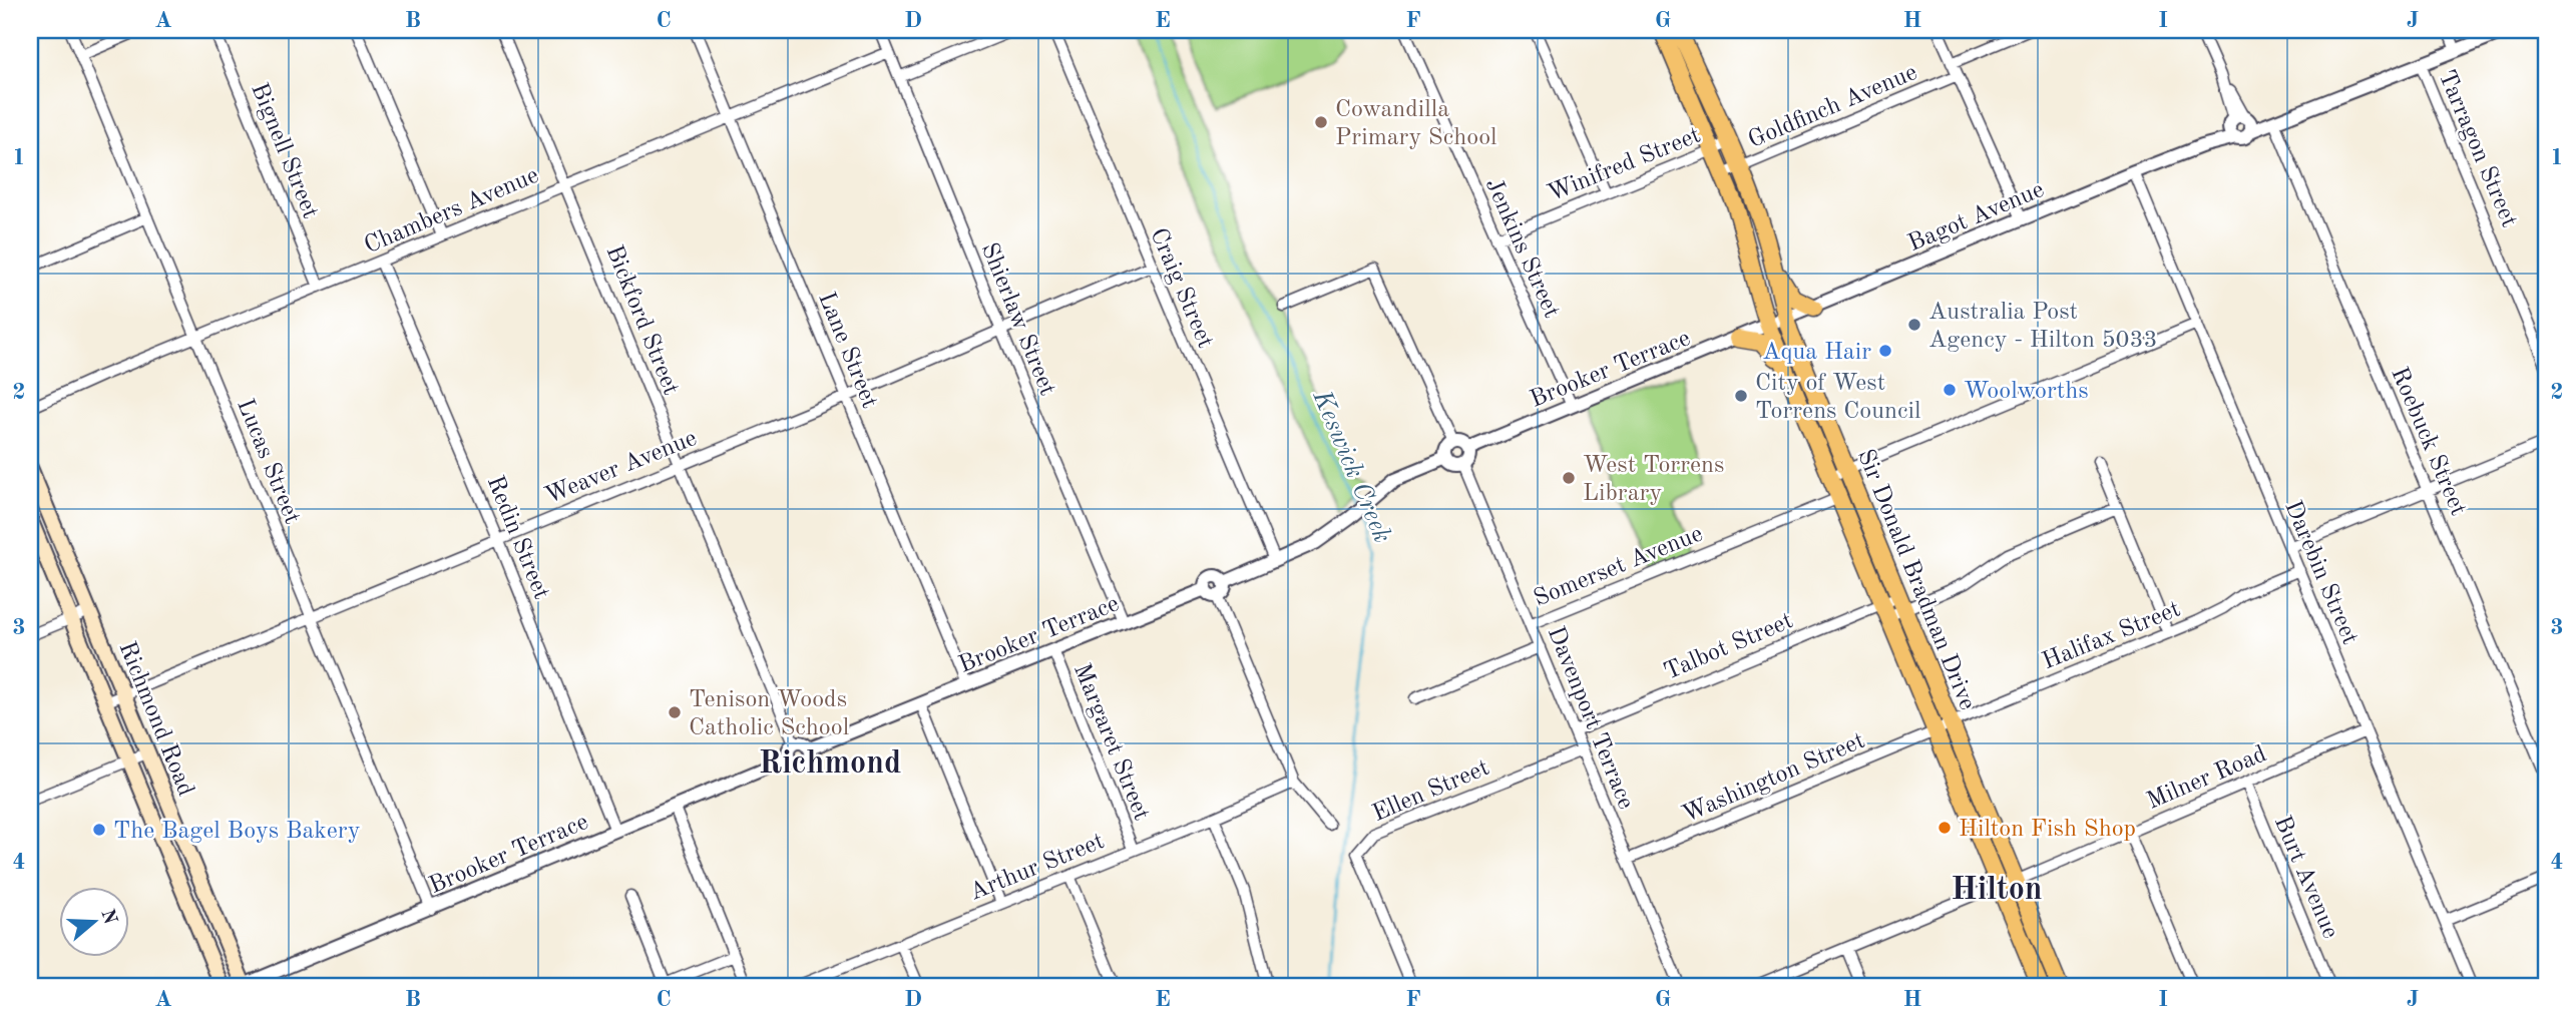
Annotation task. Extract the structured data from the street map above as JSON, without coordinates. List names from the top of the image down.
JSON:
{
  "streets": {
    "main road": ["Sir Donald Bradman Drive", "Richmond Road"],
    "street": [
      "Goldfinch Avenue",
      "Tarragon Street",
      "Bignell Street",
      "Winifred Street",
      "Chambers Avenue",
      "Bagot Avenue",
      "Jenkins Street",
      "Craig Street",
      "Shierlaw Street",
      "Bickford Street",
      "Lane Street",
      "Brooker Terrace",
      "Roebuck Street",
      "Lucas Street",
      "Weaver Avenue",
      "Redin Street",
      "Somerset Avenue",
      "Darebin Street",
      "Halifax Street",
      "Talbot Street",
      "Davenport Terrace",
      "Margaret Street",
      "Washington Street",
      "Milner Road",
      "Ellen Street",
      "Arthur Street",
      "Burt Avenue"
    ]
  },
  "crossings": [
    ["Goldfinch Avenue", "Sir Donald Bradman Drive"],
    ["Tarragon Street", "Bagot Avenue"],
    ["Bignell Street", "Chambers Avenue"],
    ["Winifred Street", "Jenkins Street"],
    ["Winifred Street", "Sir Donald Bradman Drive"],
    ["Chambers Avenue", "Shierlaw Street"],
    ["Chambers Avenue", "Bickford Street"],
    ["Chambers Avenue", "Lane Street"],
    ["Chambers Avenue", "Lucas Street"],
    ["Chambers Avenue", "Redin Street"],
    ["Bagot Avenue", "Brooker Terrace"],
    ["Bagot Avenue", "Roebuck Street"],
    ["Bagot Avenue", "Darebin Street"],
    ["Bagot Avenue", "Sir Donald Bradman Drive"],
    ["Jenkins Street", "Brooker Terrace"],
    ["Craig Street", "Weaver Avenue"],
    ["Shierlaw Street", "Brooker Terrace"],
    ["Shierlaw Street", "Weaver Avenue"],
    ["Bickford Street", "Brooker Terrace"],
    ["Bickford Street", "Weaver Avenue"],
    ["Lane Street", "Brooker Terrace"],
    ["Lane Street", "Weaver Avenue"],
    ["Brooker Terrace", "Lucas Street"],
    ["Brooker Terrace", "Redin Street"],
    ["Brooker Terrace", "Sir Donald Bradman Drive"],
    ["Brooker Terrace", "Davenport Terrace"],
    ["Brooker Terrace", "Richmond Road"],
    ["Brooker Terrace", "Margaret Street"],
    ["Lucas Street", "Weaver Avenue"],
    ["Weaver Avenue", "Redin Street"],
    ["Weaver Avenue", "Richmond Road"],
    ["Somerset Avenue", "Sir Donald Bradman Drive"],
    ["Somerset Avenue", "Davenport Terrace"],
    ["Darebin Street", "Halifax Street"],
    ["Darebin Street", "Milner Road"],
    ["Sir Donald Bradman Drive", "Halifax Street"],
    ["Sir Donald Bradman Drive", "Talbot Street"],
    ["Sir Donald Bradman Drive", "Washington Street"],
    ["Sir Donald Bradman Drive", "Milner Road"],
    ["Halifax Street", "Washington Street"],
    ["Talbot Street", "Davenport Terrace"],
    ["Davenport Terrace", "Washington Street"],
    ["Davenport Terrace", "Ellen Street"],
    ["Margaret Street", "Arthur Street"],
    ["Milner Road", "Burt Avenue"]
  ],
  "districts": ["Richmond", "Hilton"],
  "water": ["Keswick Creek"],
  "places": [
    "Cowandilla Primary School",
    "Australia Post Agency - Hilton 5033",
    "Aqua Hair",
    "Woolworths",
    "City of West Torrens Council",
    "West Torrens Library",
    "Tenison Woods Catholic School",
    "Hilton Fish Shop",
    "The Bagel Boys Bakery"
  ],
  "north": "right",
  "grid": {
    "columns": [
      "A",
      "B",
      "C",
      "D",
      "E",
      "F",
      "G",
      "H",
      "I",
      "J"
    ],
    "rows": [
      "1",
      "2",
      "3",
      "4"
    ]
  }
}
